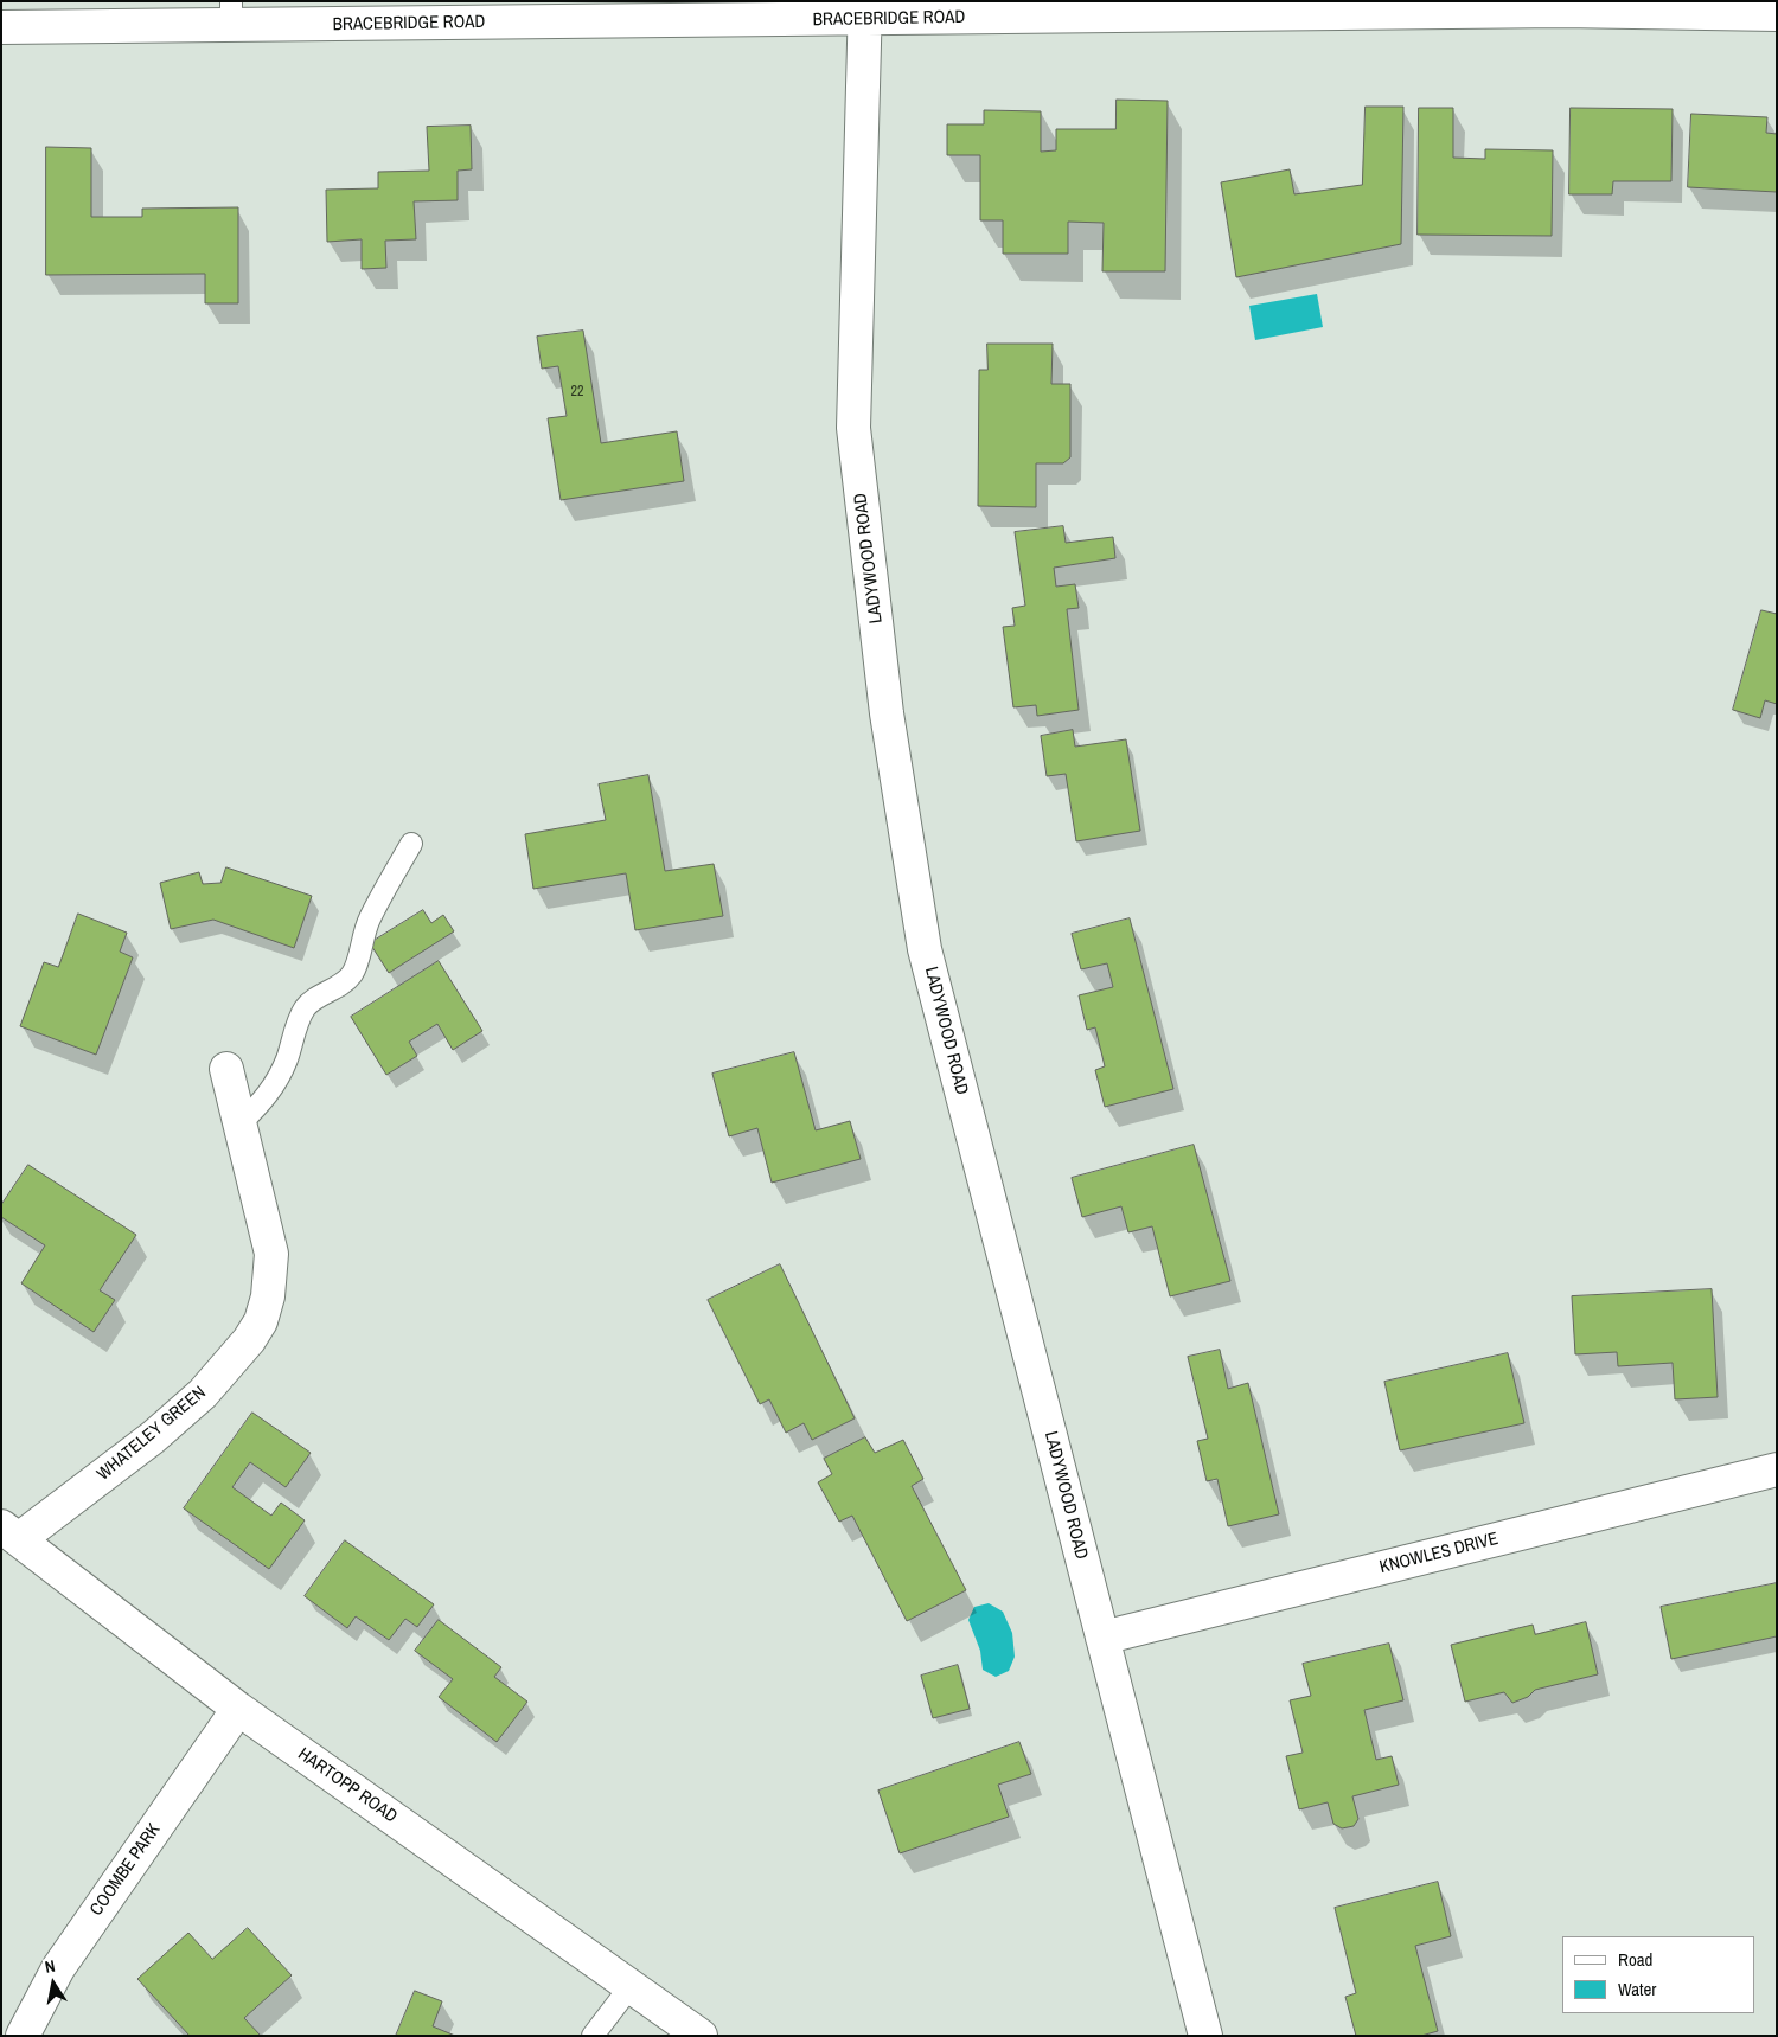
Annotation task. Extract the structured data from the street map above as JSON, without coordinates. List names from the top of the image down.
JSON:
{
  "streets": {
    "street": [
      "BRACEBRIDGE ROAD",
      "LADYWOOD ROAD",
      "WHATELEY GREEN",
      "KNOWLES DRIVE",
      "HARTOPP ROAD",
      "COOMBE PARK"
    ]
  },
  "crossings": [
    ["BRACEBRIDGE ROAD", "LADYWOOD ROAD"],
    ["LADYWOOD ROAD", "KNOWLES DRIVE"],
    ["WHATELEY GREEN", "HARTOPP ROAD"],
    ["HARTOPP ROAD", "COOMBE PARK"]
  ],
  "house_numbers": ["22"],
  "legend": ["Road", "Water"],
  "north": "top"
}
